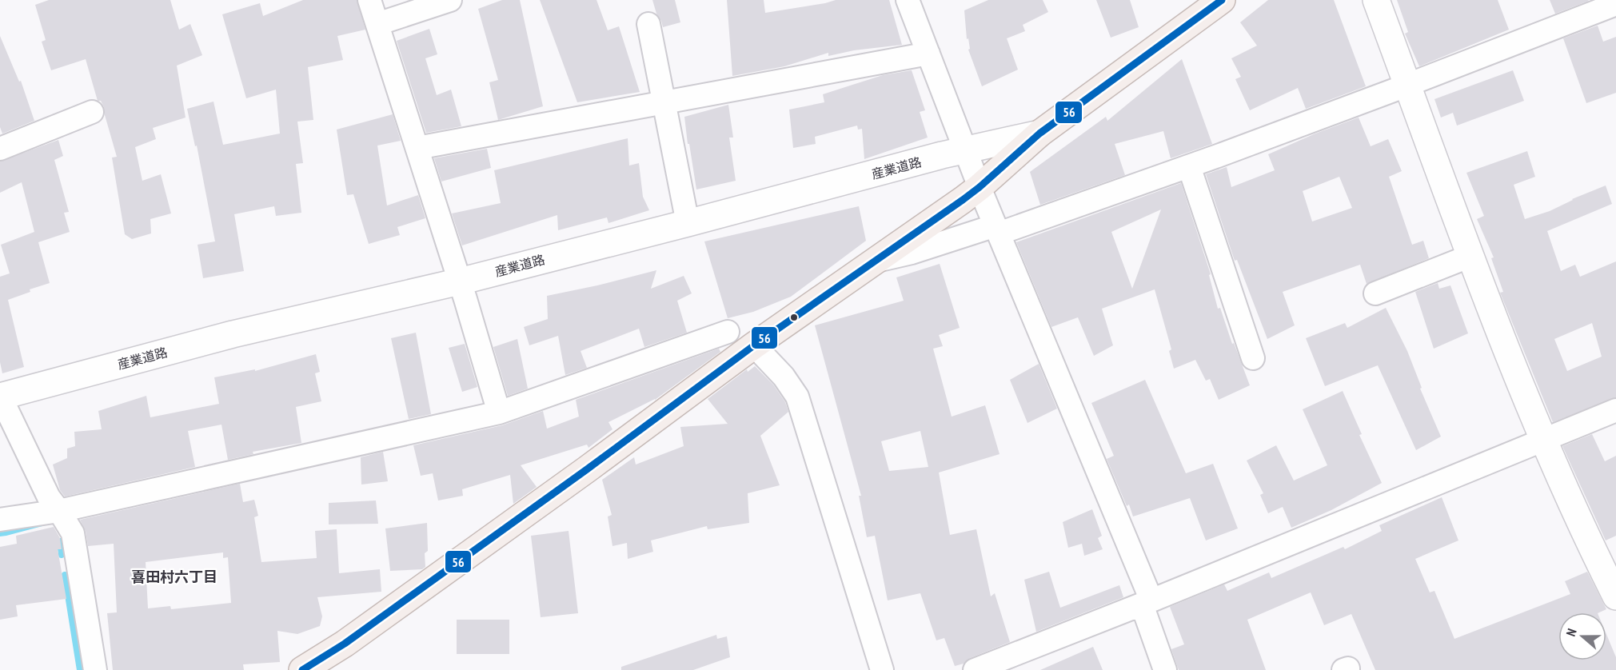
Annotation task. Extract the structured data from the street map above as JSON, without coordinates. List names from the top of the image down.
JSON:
{
  "streets": {
    "street": ["産業道路"]
  },
  "districts": ["喜田村六丁目"],
  "lines": ["transit line 56"],
  "north": "left"
}
